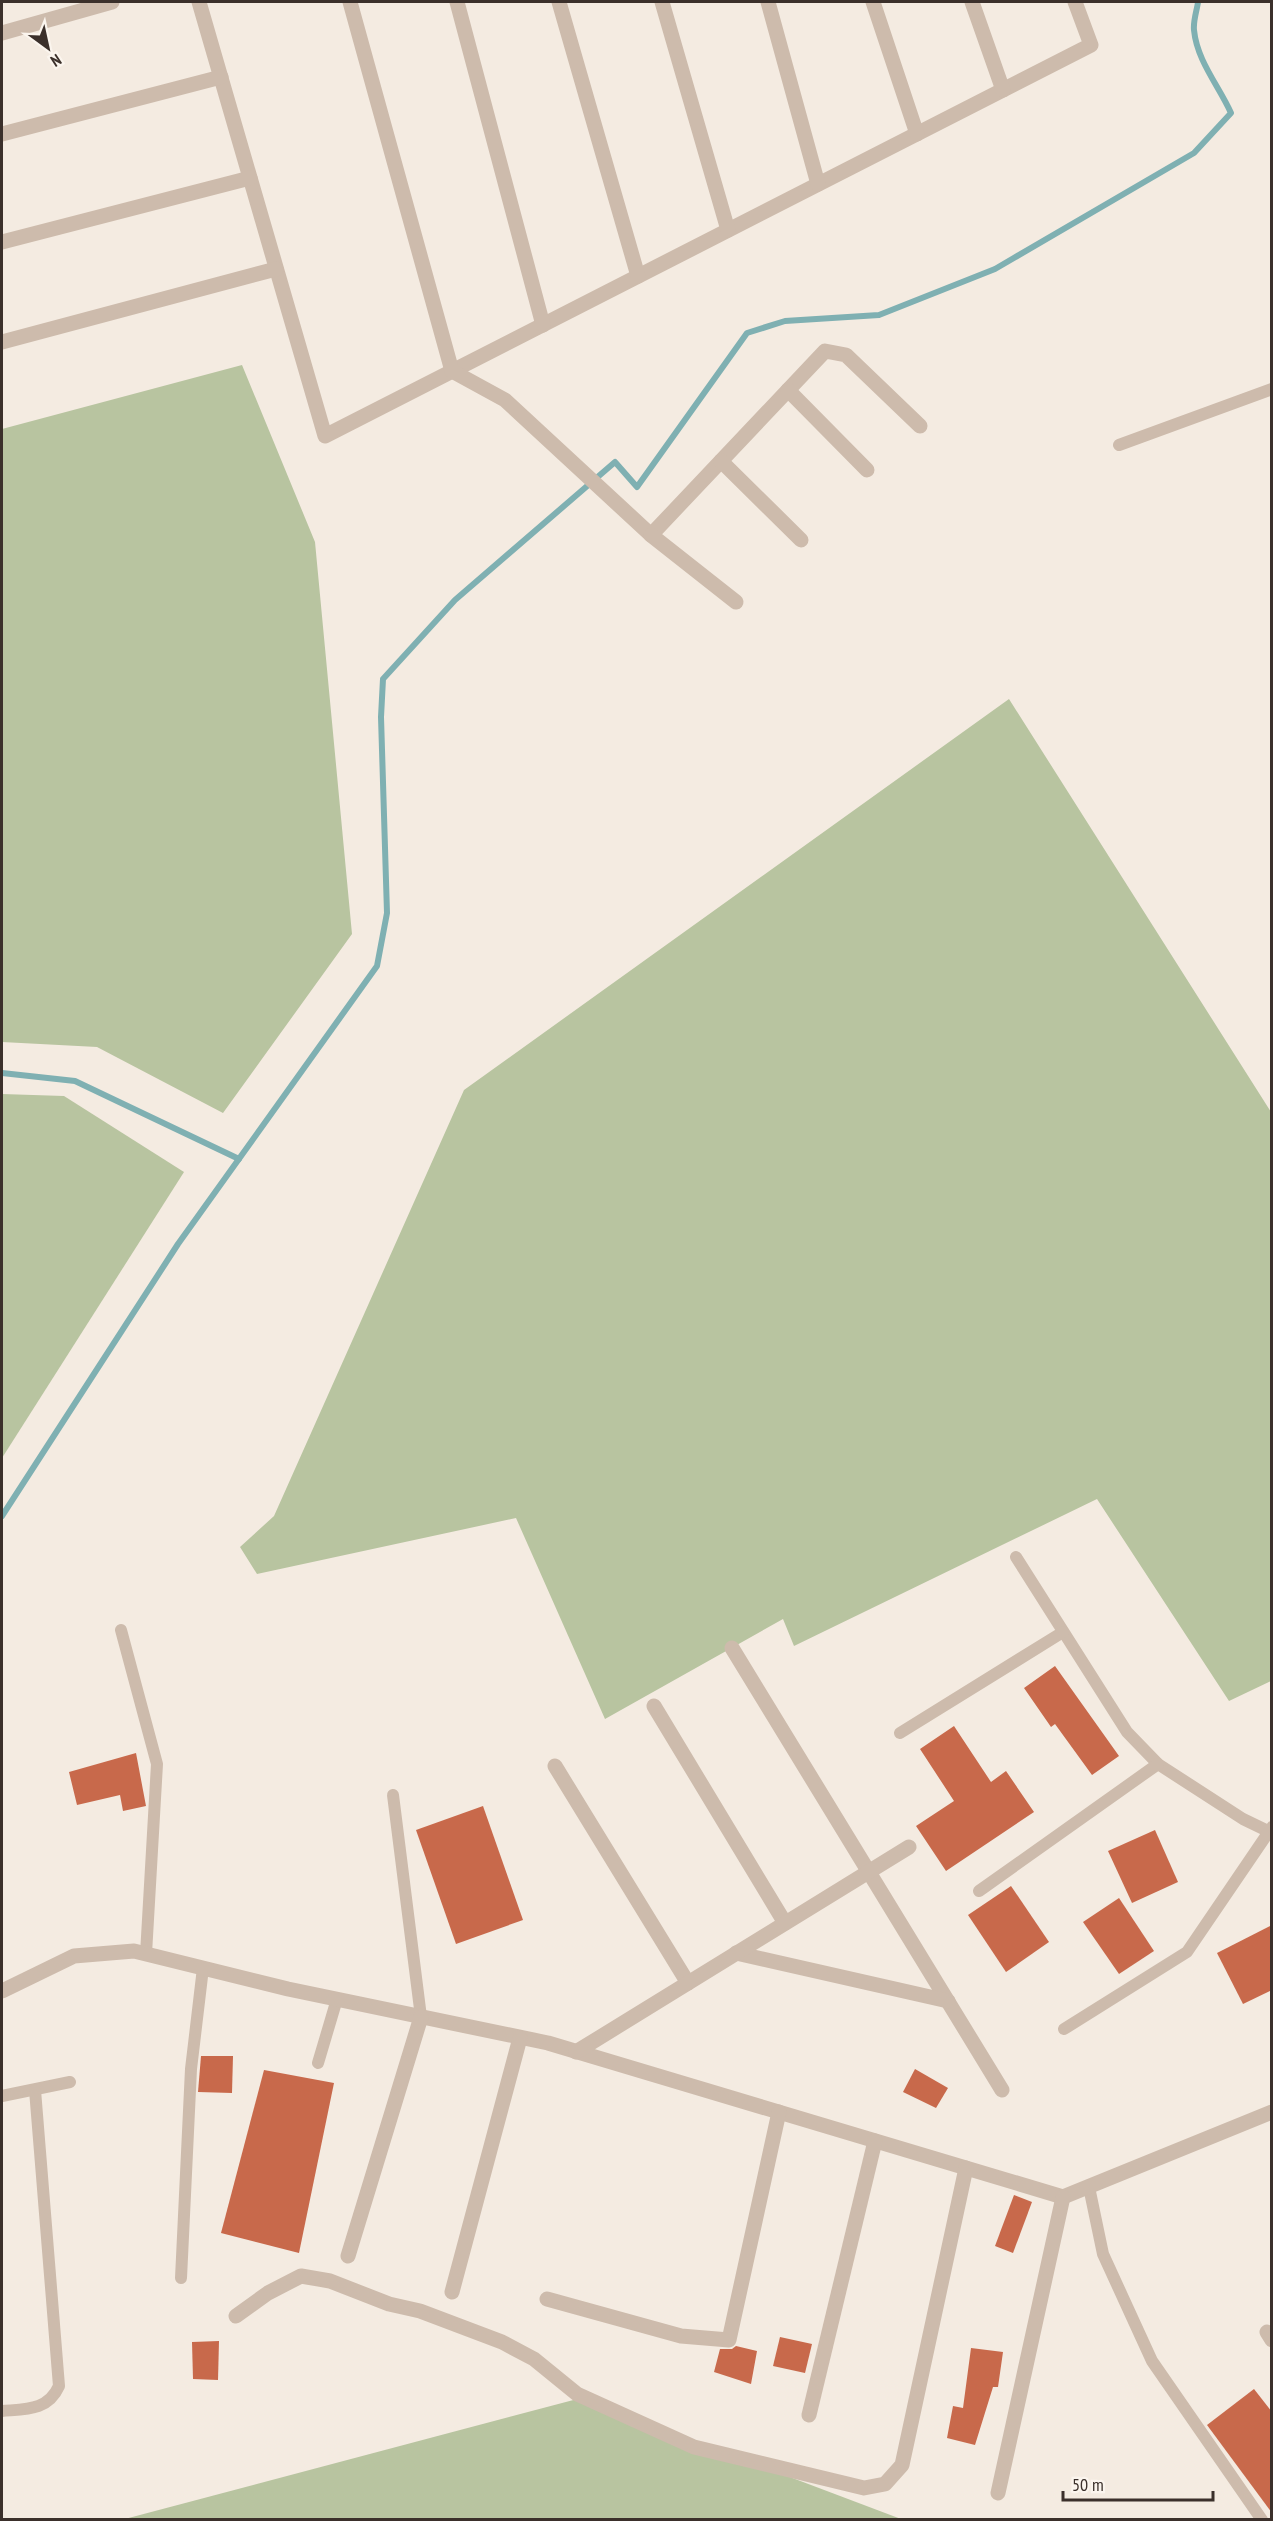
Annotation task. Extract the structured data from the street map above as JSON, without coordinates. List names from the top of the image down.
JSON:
{
  "scale_bar": "50 m",
  "north": "bottom right"
}
